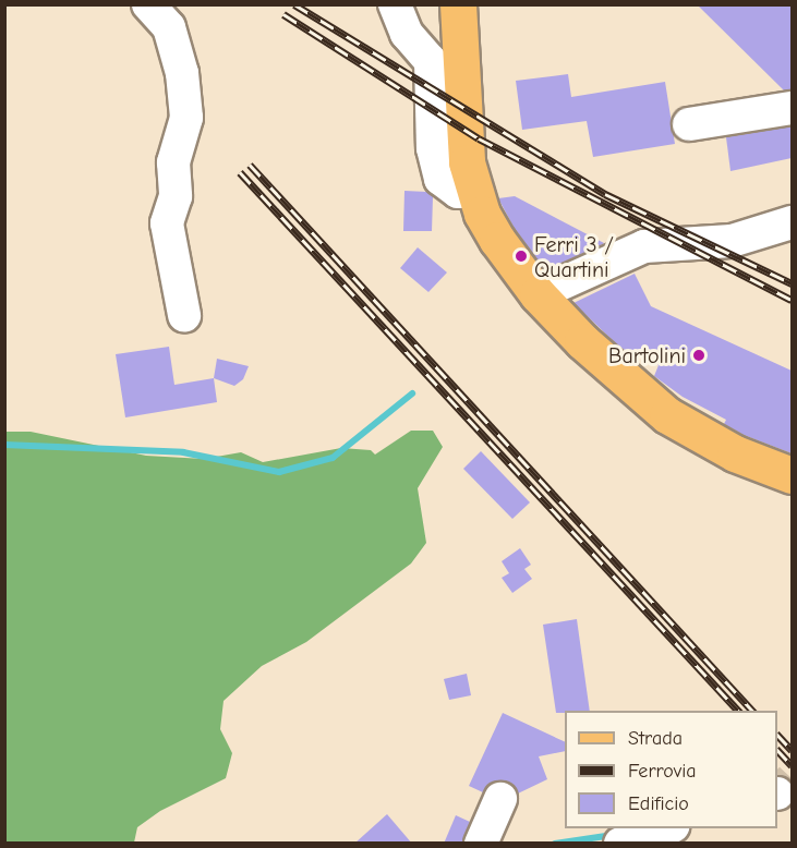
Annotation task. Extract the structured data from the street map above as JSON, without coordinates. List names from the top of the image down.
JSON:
{
  "places": ["Ferri 3 / Quartini", "Bartolini"],
  "legend": ["Strada", "Ferrovia", "Edificio"]
}
